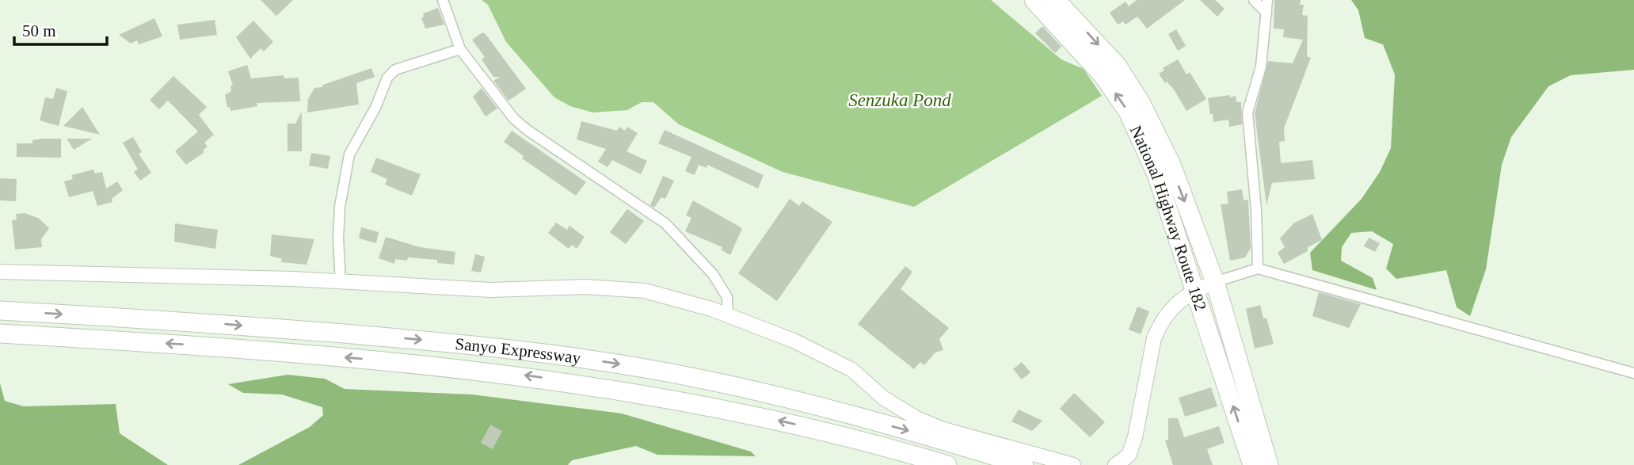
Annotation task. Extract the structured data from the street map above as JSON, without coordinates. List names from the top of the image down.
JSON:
{
  "streets": {
    "highway": ["National Highway Route 182", "Sanyo Expressway"]
  },
  "water": ["Senzuka Pond"],
  "scale_bar": "50 m"
}
